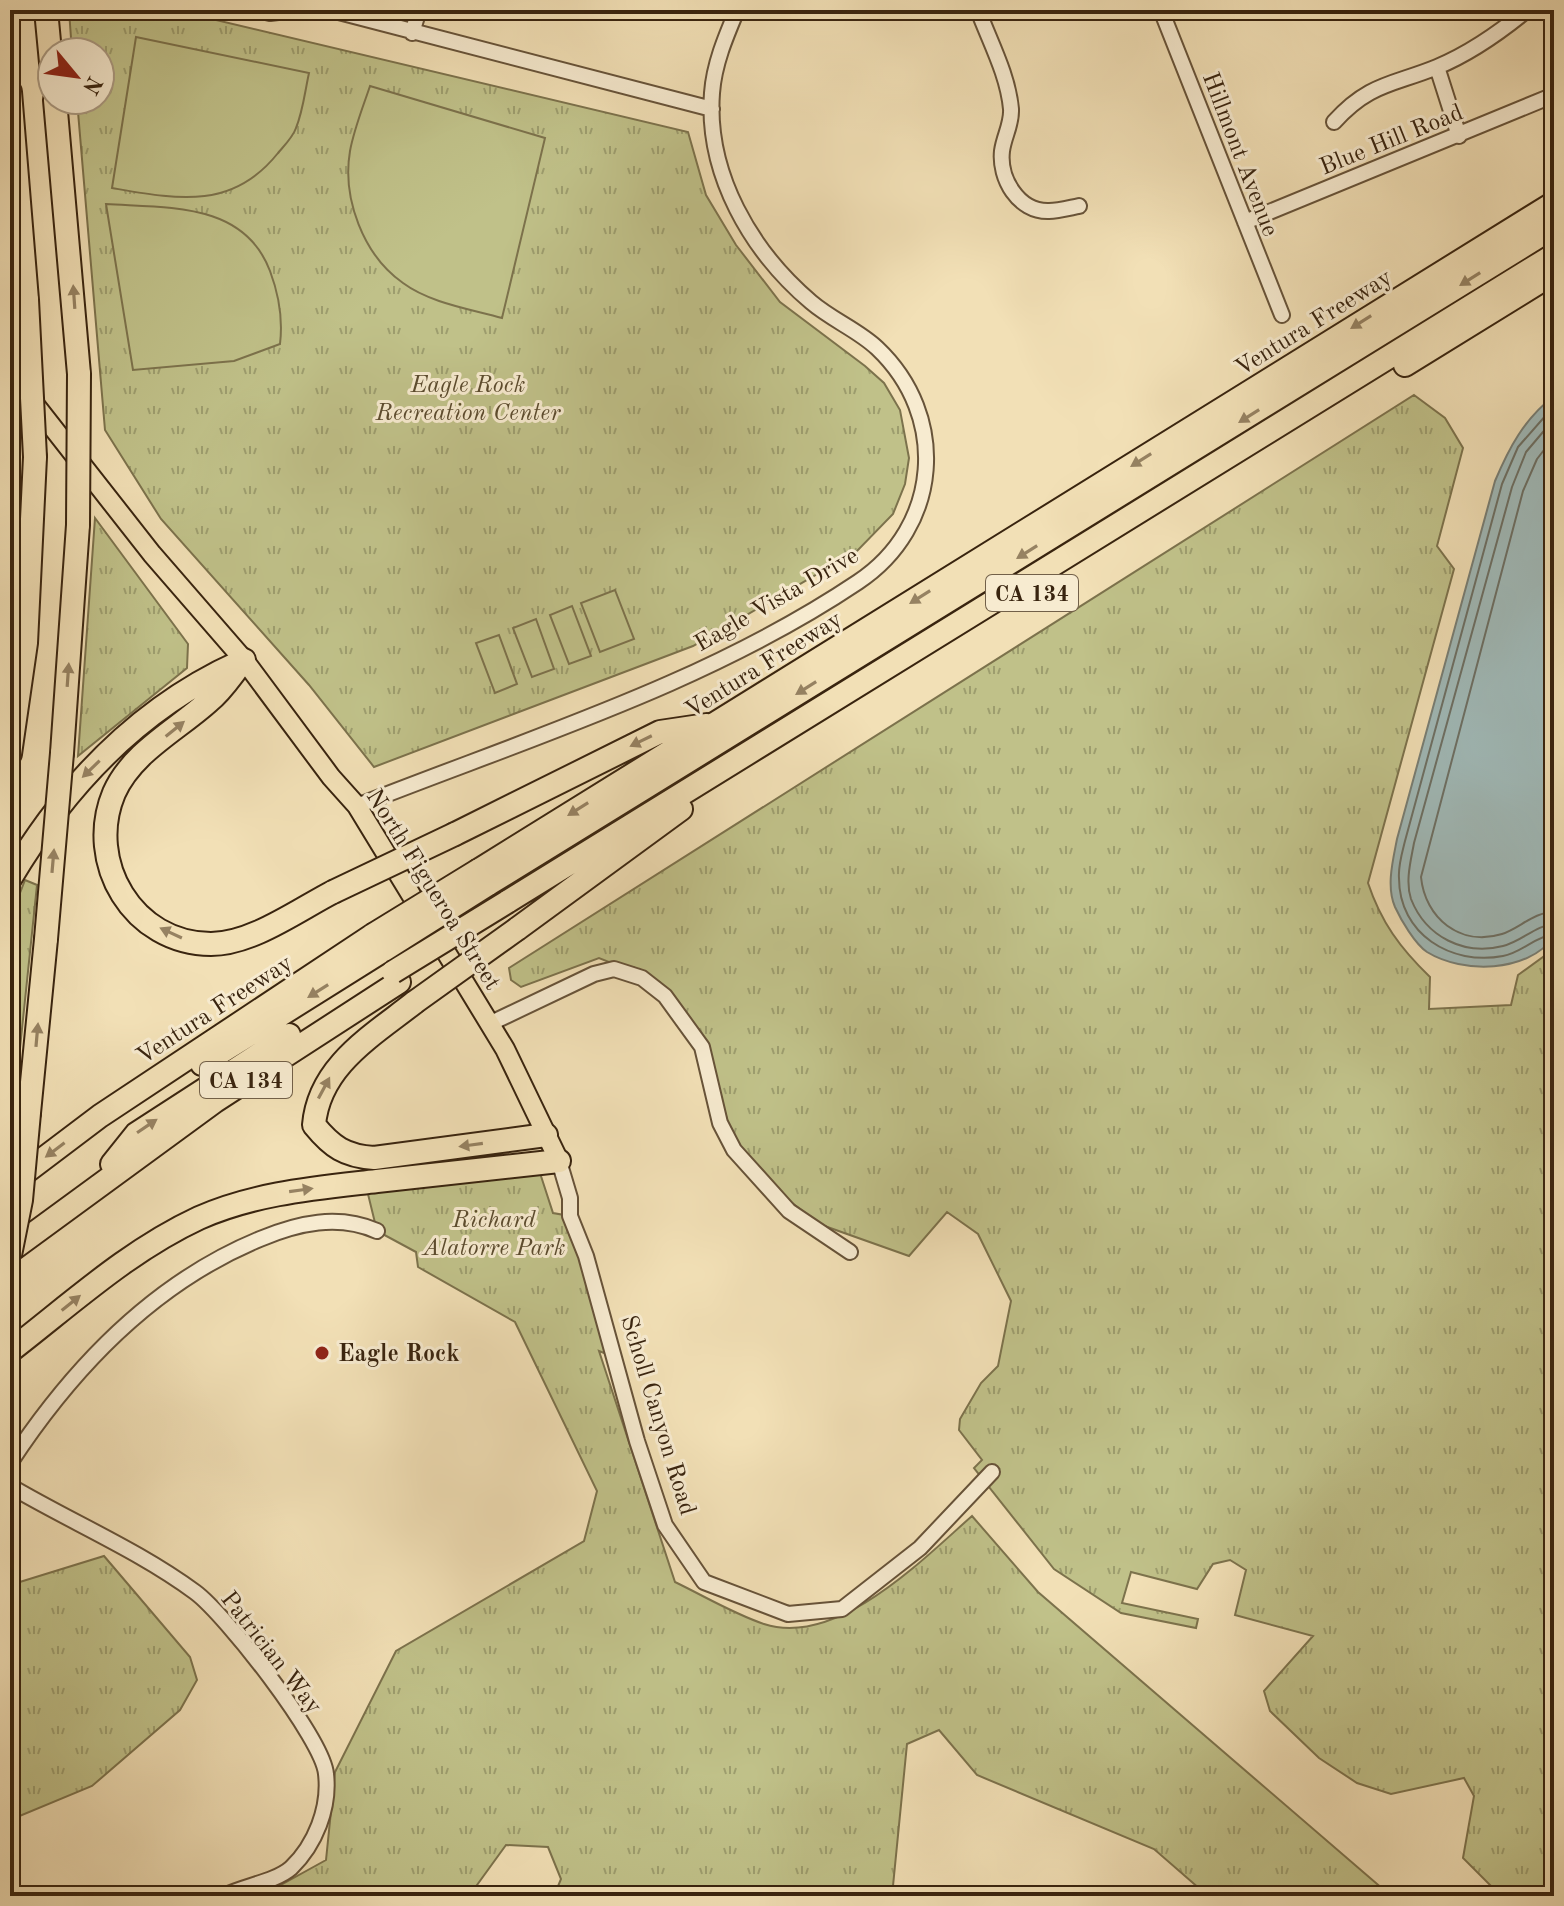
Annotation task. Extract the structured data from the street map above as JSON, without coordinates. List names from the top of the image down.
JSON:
{
  "streets": {
    "highway": ["Ventura Freeway", "CA 134"],
    "main road": ["North Figueroa Street", "Scholl Canyon Road"],
    "street": [
      "Blue Hill Road",
      "Hillmont Avenue",
      "Eagle Vista Drive",
      "Patrician Way"
    ]
  },
  "crossings": [
    ["Blue Hill Road", "Hillmont Avenue"],
    ["Eagle Vista Drive", "North Figueroa Street"],
    ["North Figueroa Street", "Scholl Canyon Road"]
  ],
  "parks": ["Eagle Rock Recreation Center", "Richard Alatorre Park"],
  "places": ["Eagle Rock"],
  "north": "bottom right"
}
